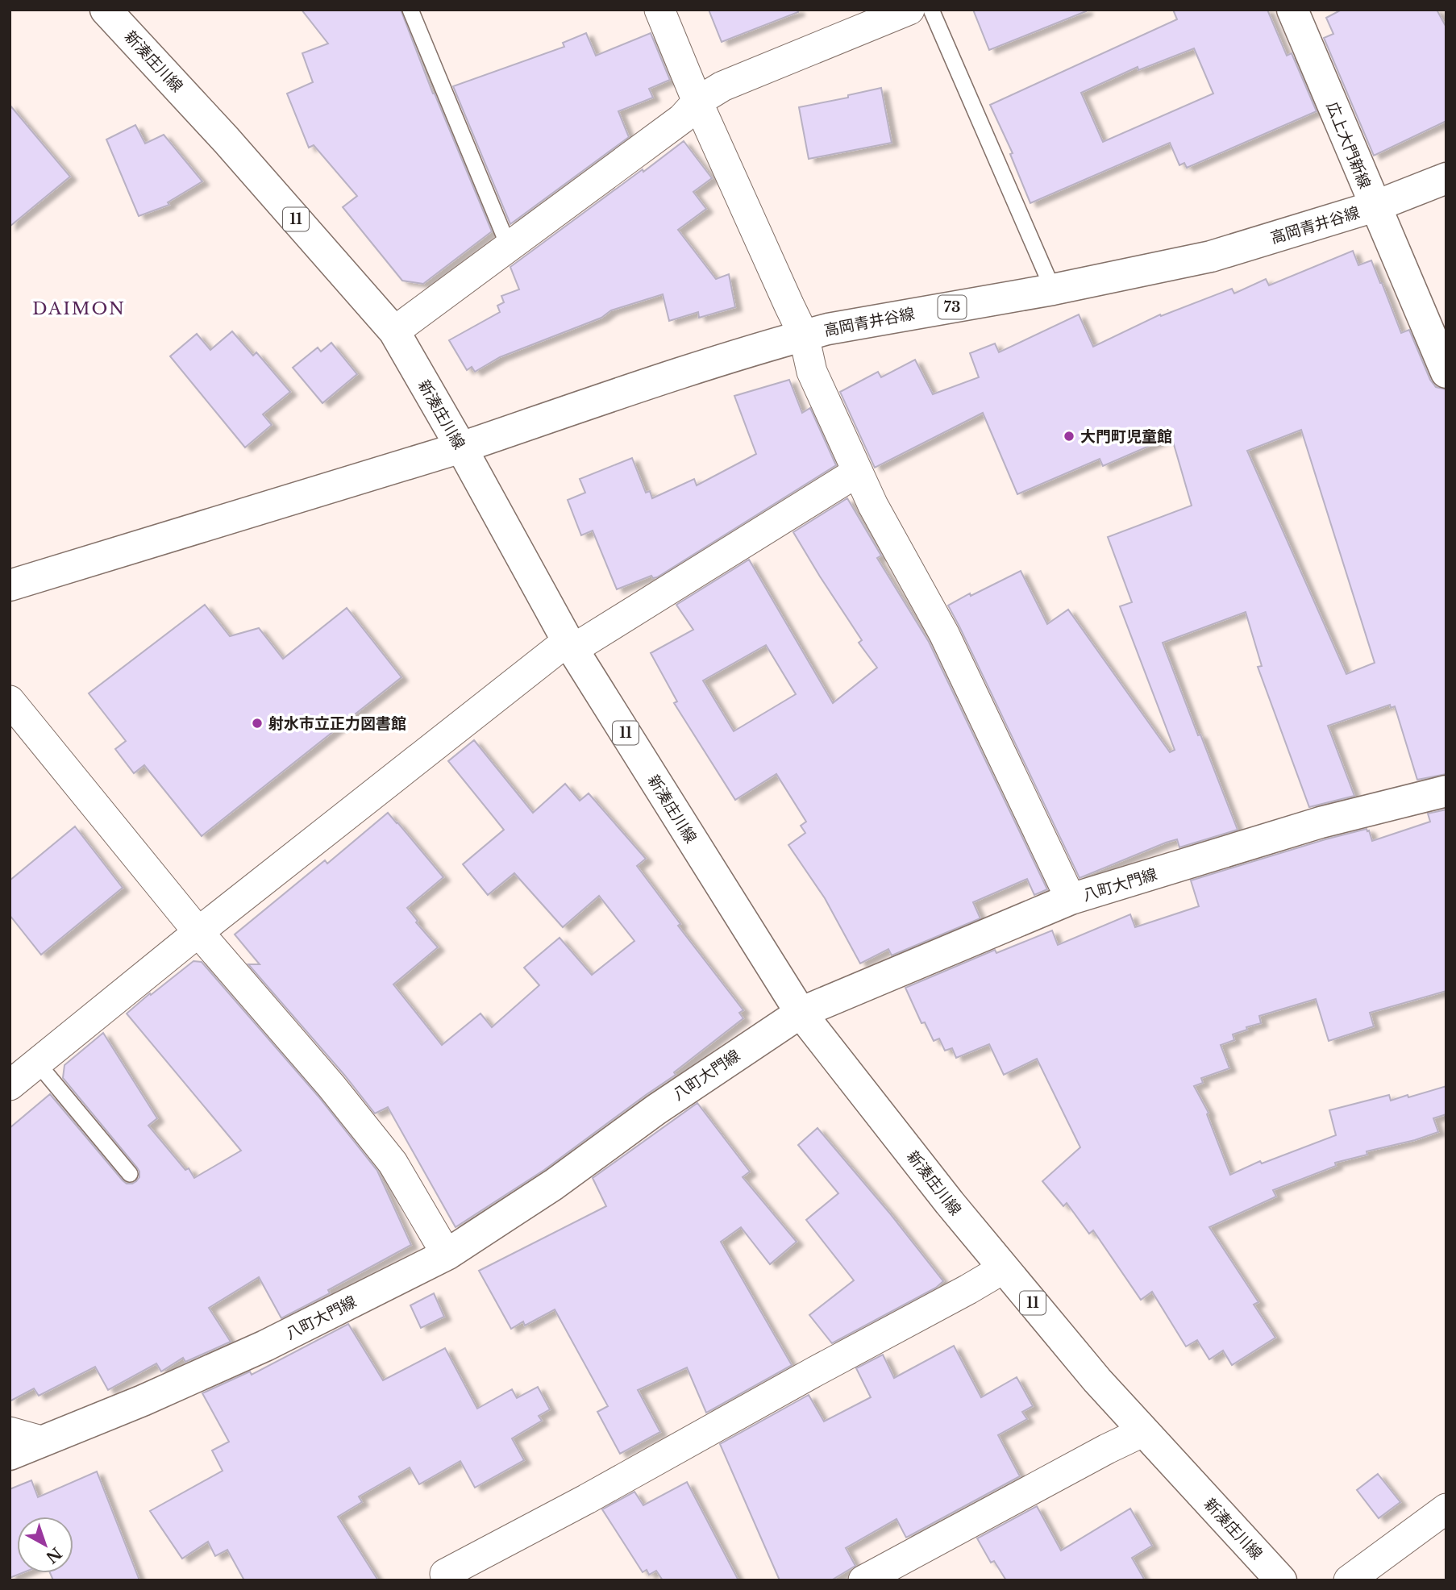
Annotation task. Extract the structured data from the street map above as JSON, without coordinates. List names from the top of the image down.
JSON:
{
  "streets": {
    "main road": [
      "新湊庄川線",
      "広上大門新線",
      "11",
      "高岡青井谷線",
      "73",
      "八町大門線"
    ]
  },
  "crossings": [
    ["新湊庄川線", "高岡青井谷線"],
    ["新湊庄川線", "八町大門線"],
    ["広上大門新線", "高岡青井谷線"]
  ],
  "districts": ["DAIMON"],
  "places": ["大門町児童館", "射水市立正力図書館"],
  "north": "bottom right"
}
